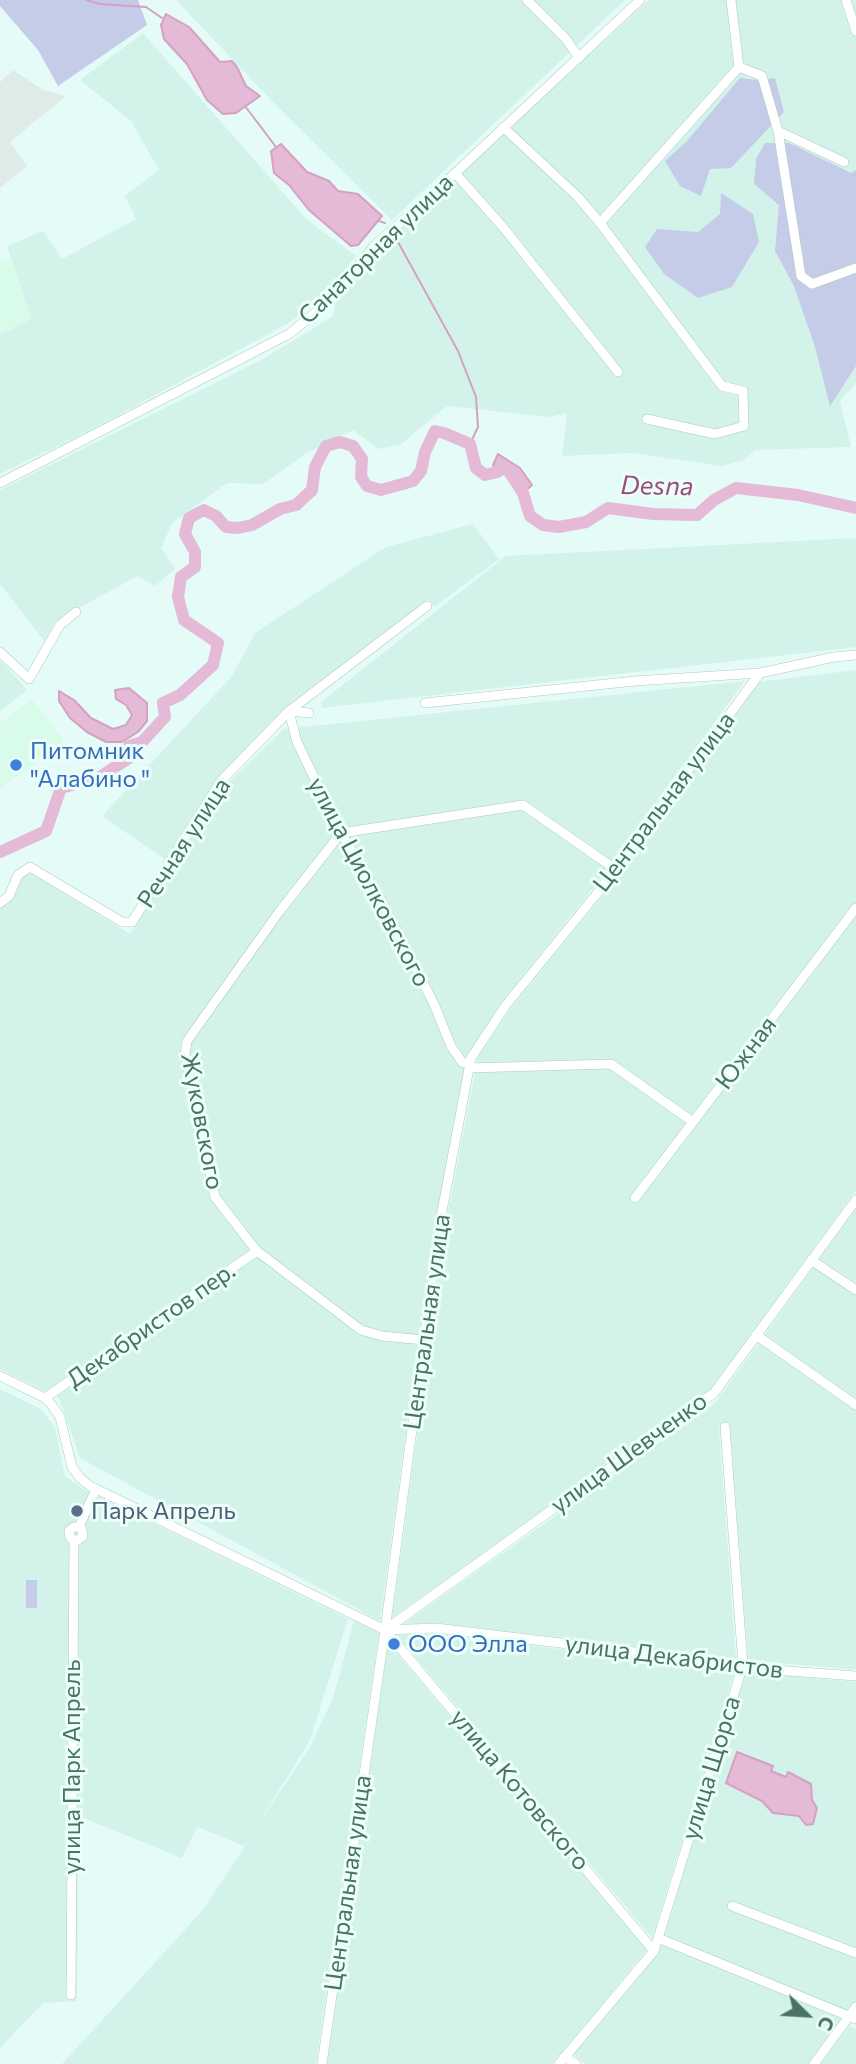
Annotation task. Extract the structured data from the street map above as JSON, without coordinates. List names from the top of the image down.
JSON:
{
  "streets": {
    "street": [
      "Санаторная улица",
      "Центральная улица",
      "Речная улица",
      "улица Циолковского",
      "Южная",
      "Жуковского",
      "Декабристов пер.",
      "улица Шевченко",
      "улица Декабристов",
      "улица Парк Апрель",
      "улица Щорса",
      "улица Котовского"
    ]
  },
  "crossings": [
    ["Центральная улица", "улица Циолковского"],
    ["Центральная улица", "Жуковского"],
    ["Центральная улица", "улица Шевченко"],
    ["Центральная улица", "улица Декабристов"],
    ["Центральная улица", "улица Котовского"],
    ["Речная улица", "улица Циолковского"],
    ["улица Циолковского", "Жуковского"],
    ["Жуковского", "Декабристов пер."],
    ["Декабристов пер.", "улица Декабристов"],
    ["улица Шевченко", "улица Декабристов"],
    ["улица Шевченко", "улица Котовского"],
    ["улица Декабристов", "улица Парк Апрель"],
    ["улица Декабристов", "улица Щорса"],
    ["улица Декабристов", "улица Котовского"],
    ["улица Щорса", "улица Котовского"]
  ],
  "water": ["Desna"],
  "places": ["Питомник \"Алабино \"", "Парк Апрель", "ООО Элла"],
  "north": "bottom right"
}
